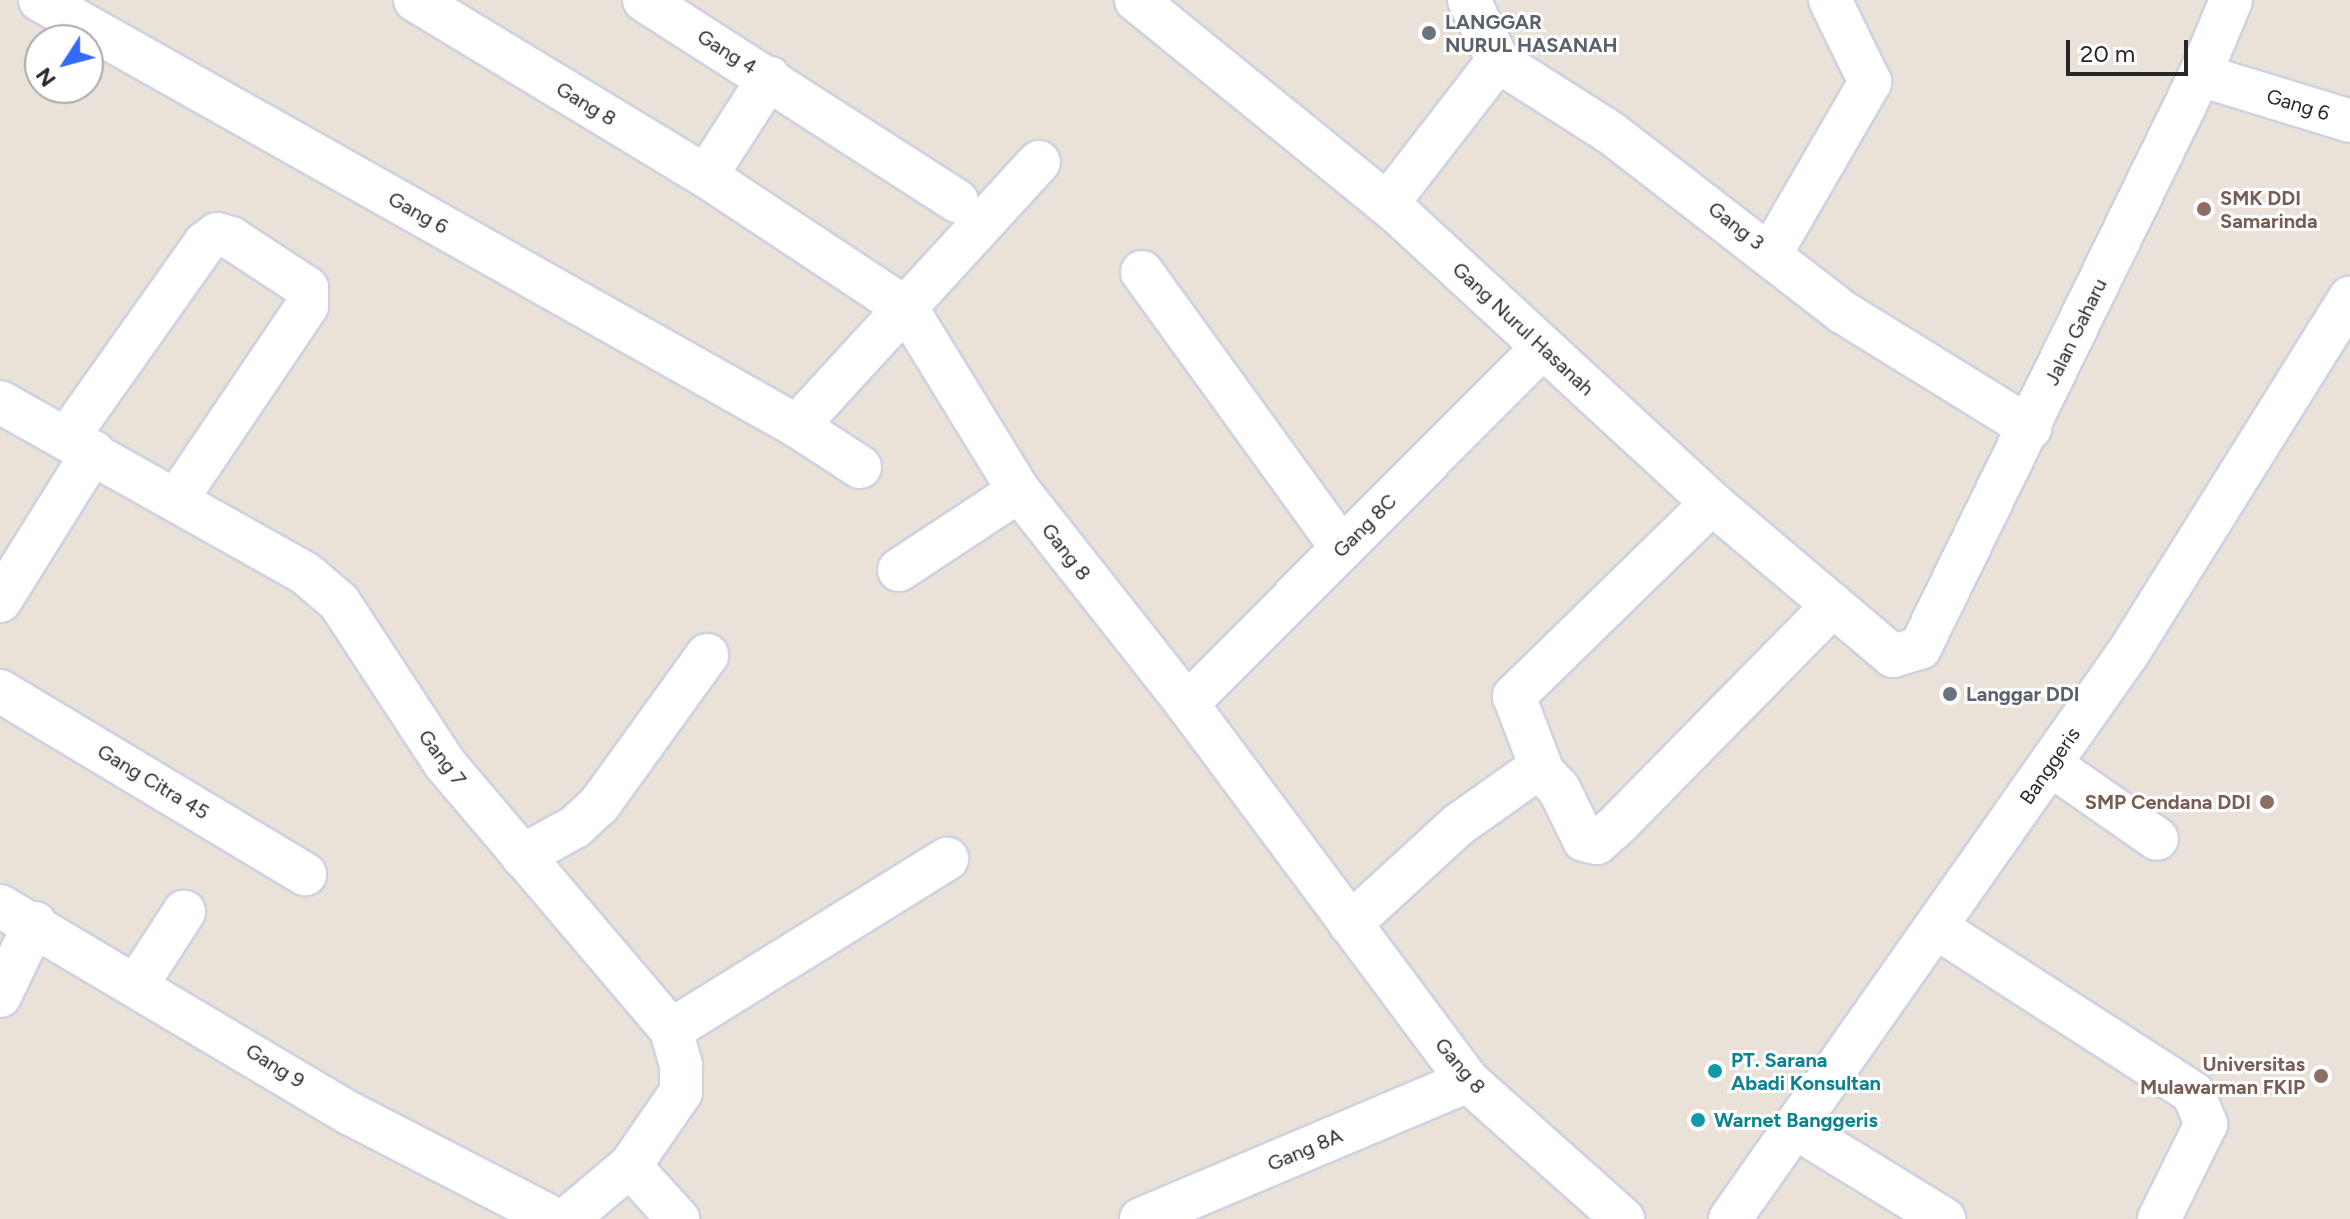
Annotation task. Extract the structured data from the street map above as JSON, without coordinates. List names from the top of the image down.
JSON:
{
  "streets": {
    "street": [
      "Gang 4",
      "Gang 8",
      "Gang 6",
      "Gang 3",
      "Gang Nurul Hasanah",
      "Jalan Gaharu",
      "Gang 8C",
      "Gang 7",
      "Banggeris",
      "Gang Citra 45",
      "Gang 9",
      "Gang 8A"
    ]
  },
  "crossings": [
    ["Gang 8", "Gang 8C"],
    ["Gang 8", "Gang 8A"],
    ["Gang 6", "Jalan Gaharu"],
    ["Gang 3", "Jalan Gaharu"],
    ["Gang Nurul Hasanah", "Jalan Gaharu"],
    ["Gang Nurul Hasanah", "Gang 8C"]
  ],
  "places": [
    "LANGGAR NURUL HASANAH",
    "SMK DDI Samarinda",
    "Langgar DDI",
    "SMP Cendana DDI",
    "PT. Sarana Abadi Konsultan",
    "Universitas Mulawarman FKIP",
    "Warnet Banggeris"
  ],
  "scale_bar": "20 m",
  "north": "bottom left"
}
